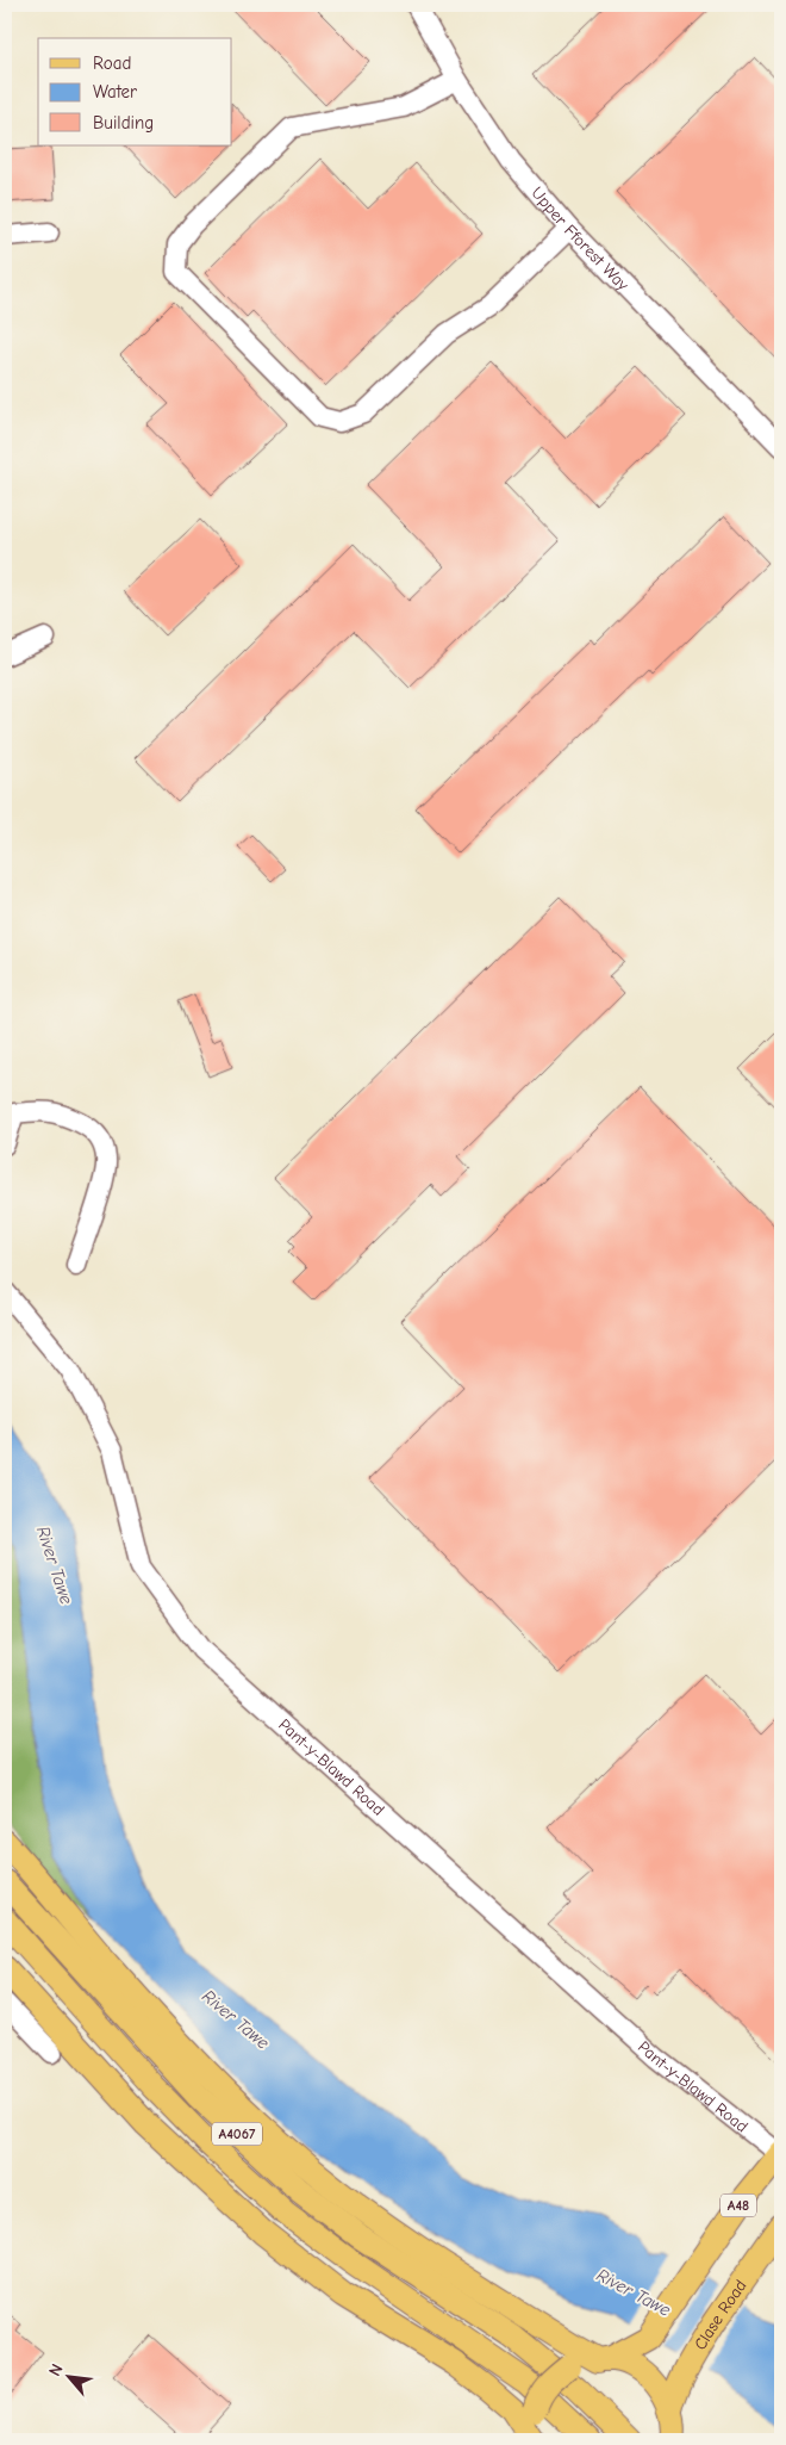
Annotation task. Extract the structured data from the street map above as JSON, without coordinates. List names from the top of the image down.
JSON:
{
  "streets": {
    "main road": ["A4067", "A48", "Clase Road"],
    "street": ["Upper Fforest Way", "Pant-y-Blawd Road"]
  },
  "crossings": [
    ["Pant-y-Blawd Road", "A48"]
  ],
  "water": ["River Tawe"],
  "legend": ["Road", "Water", "Building"],
  "north": "top left"
}
